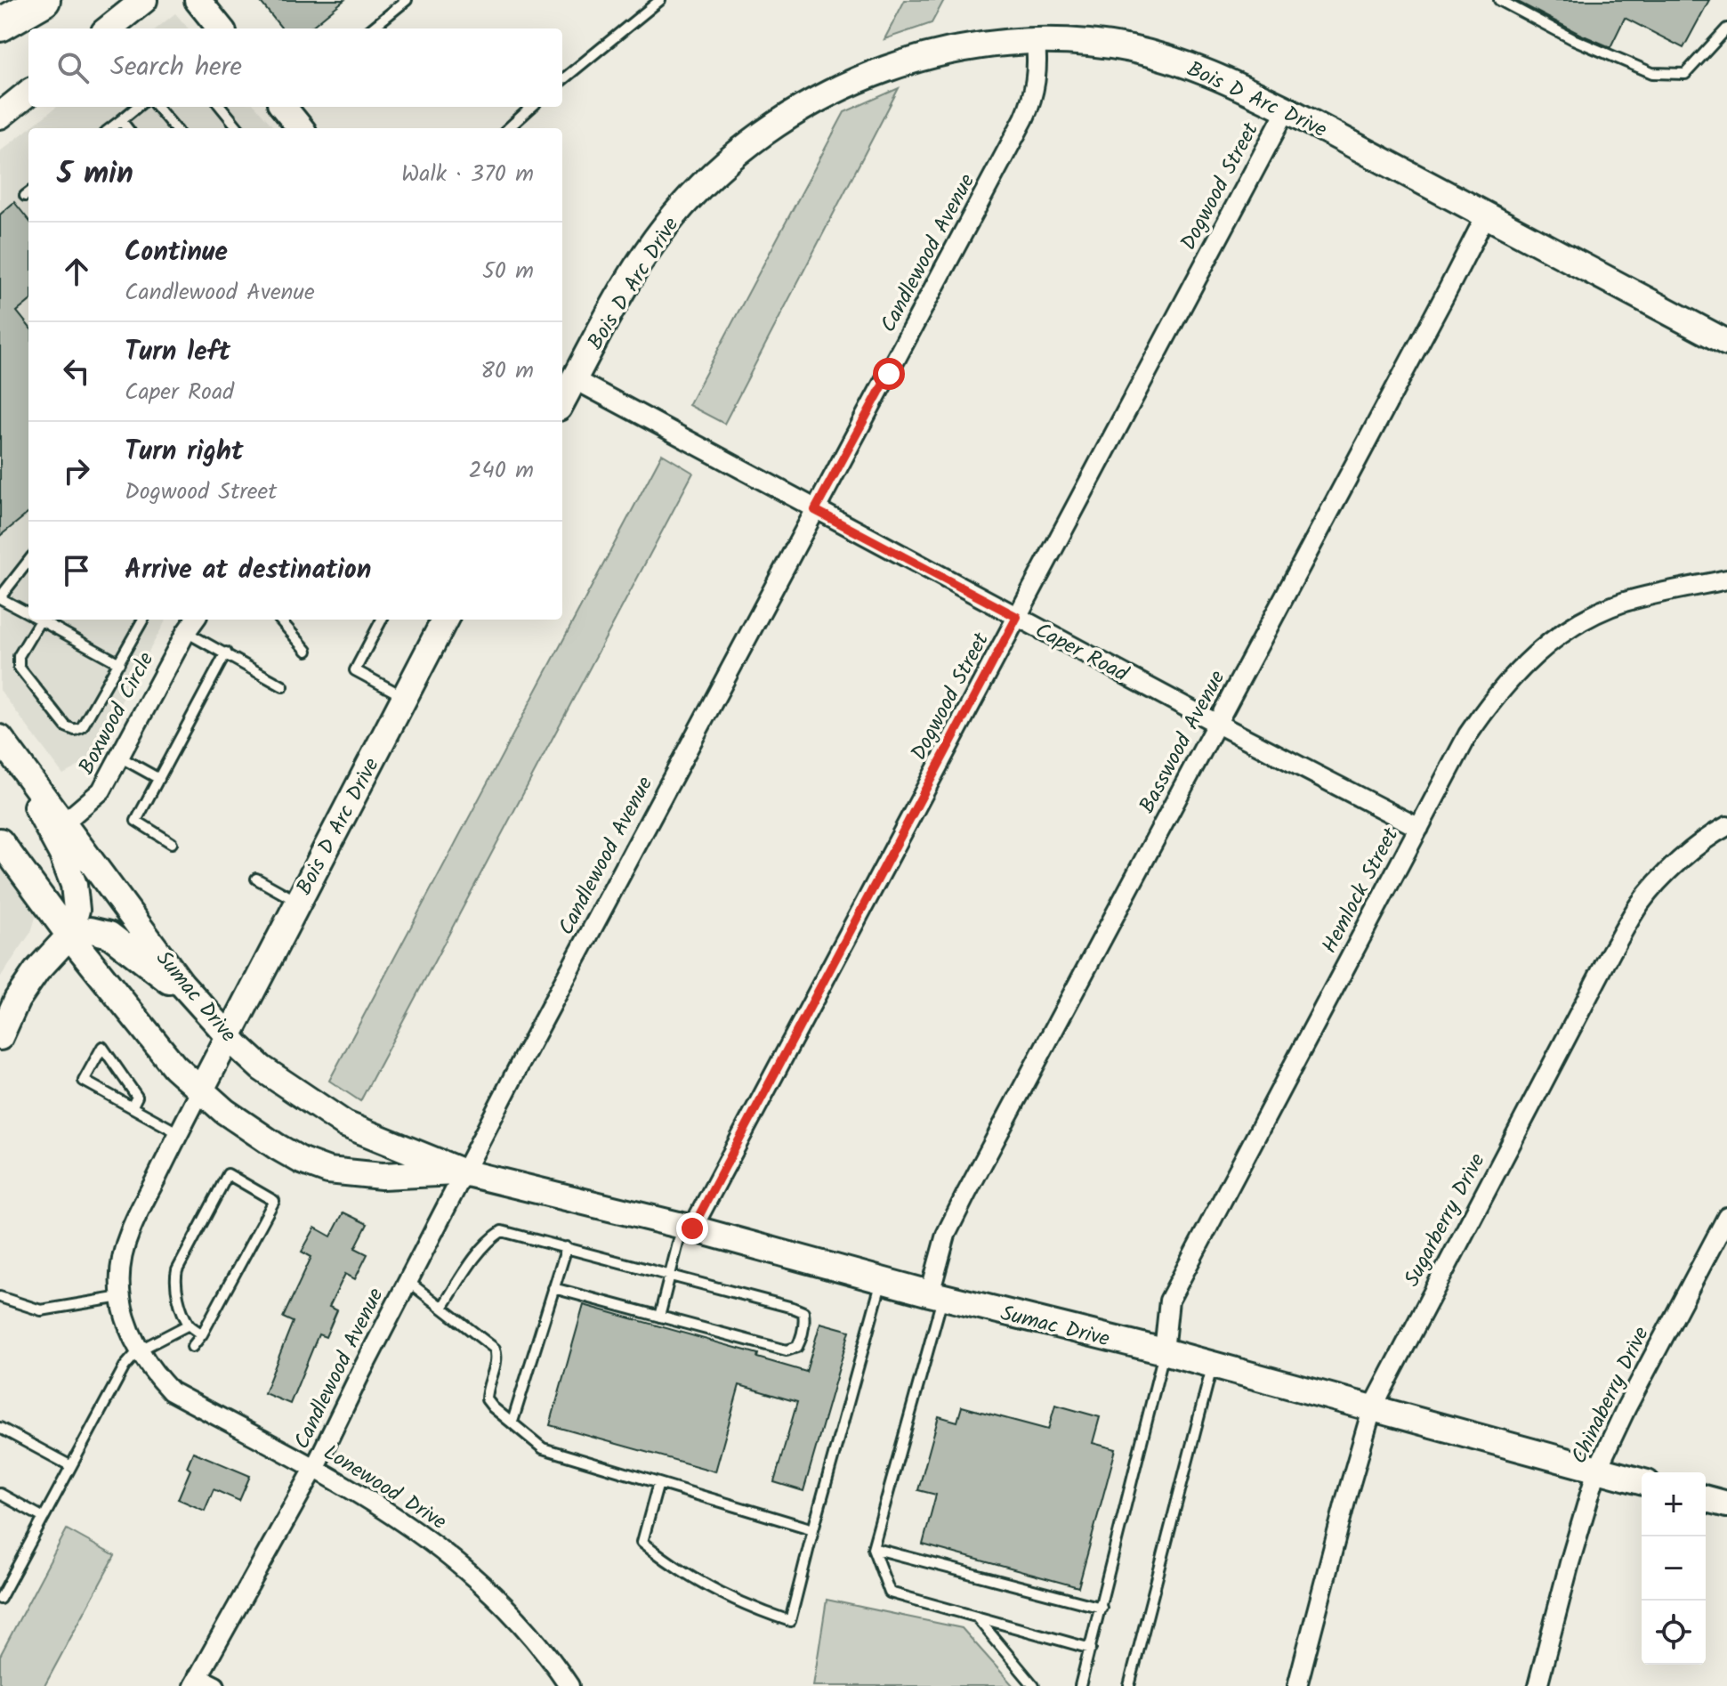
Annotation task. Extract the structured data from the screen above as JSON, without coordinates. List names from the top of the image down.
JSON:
{
  "streets": {
    "street": [
      "Bois D Arc Drive",
      "Dogwood Street",
      "Candlewood Avenue",
      "Caper Road",
      "Boxwood Circle",
      "Basswood Avenue",
      "Hemlock Street",
      "Sumac Drive",
      "Sugarberry Drive",
      "Chinaberry Drive",
      "Lonewood Drive"
    ]
  },
  "crossings": [
    ["Bois D Arc Drive", "Dogwood Street"],
    ["Bois D Arc Drive", "Candlewood Avenue"],
    ["Bois D Arc Drive", "Caper Road"],
    ["Bois D Arc Drive", "Basswood Avenue"],
    ["Bois D Arc Drive", "Sumac Drive"],
    ["Bois D Arc Drive", "Lonewood Drive"],
    ["Dogwood Street", "Caper Road"],
    ["Dogwood Street", "Sumac Drive"],
    ["Candlewood Avenue", "Caper Road"],
    ["Candlewood Avenue", "Sumac Drive"],
    ["Candlewood Avenue", "Lonewood Drive"],
    ["Caper Road", "Basswood Avenue"],
    ["Caper Road", "Hemlock Street"],
    ["Boxwood Circle", "Sumac Drive"],
    ["Basswood Avenue", "Sumac Drive"],
    ["Hemlock Street", "Sumac Drive"],
    ["Sumac Drive", "Sugarberry Drive"],
    ["Sumac Drive", "Chinaberry Drive"],
    ["Sumac Drive", "Lonewood Drive"]
  ],
  "page": {
    "search": "Search here",
    "heading": ["5 min", "Walk · 370 m"],
    "list": [
      ["Continue", "Candlewood Avenue", "50 m"],
      ["Turn left", "Caper Road", "80 m"],
      ["Turn right", "Dogwood Street", "240 m"],
      "Arrive at destination"
    ],
    "map_buttons": ["+", "−"]
  }
}
